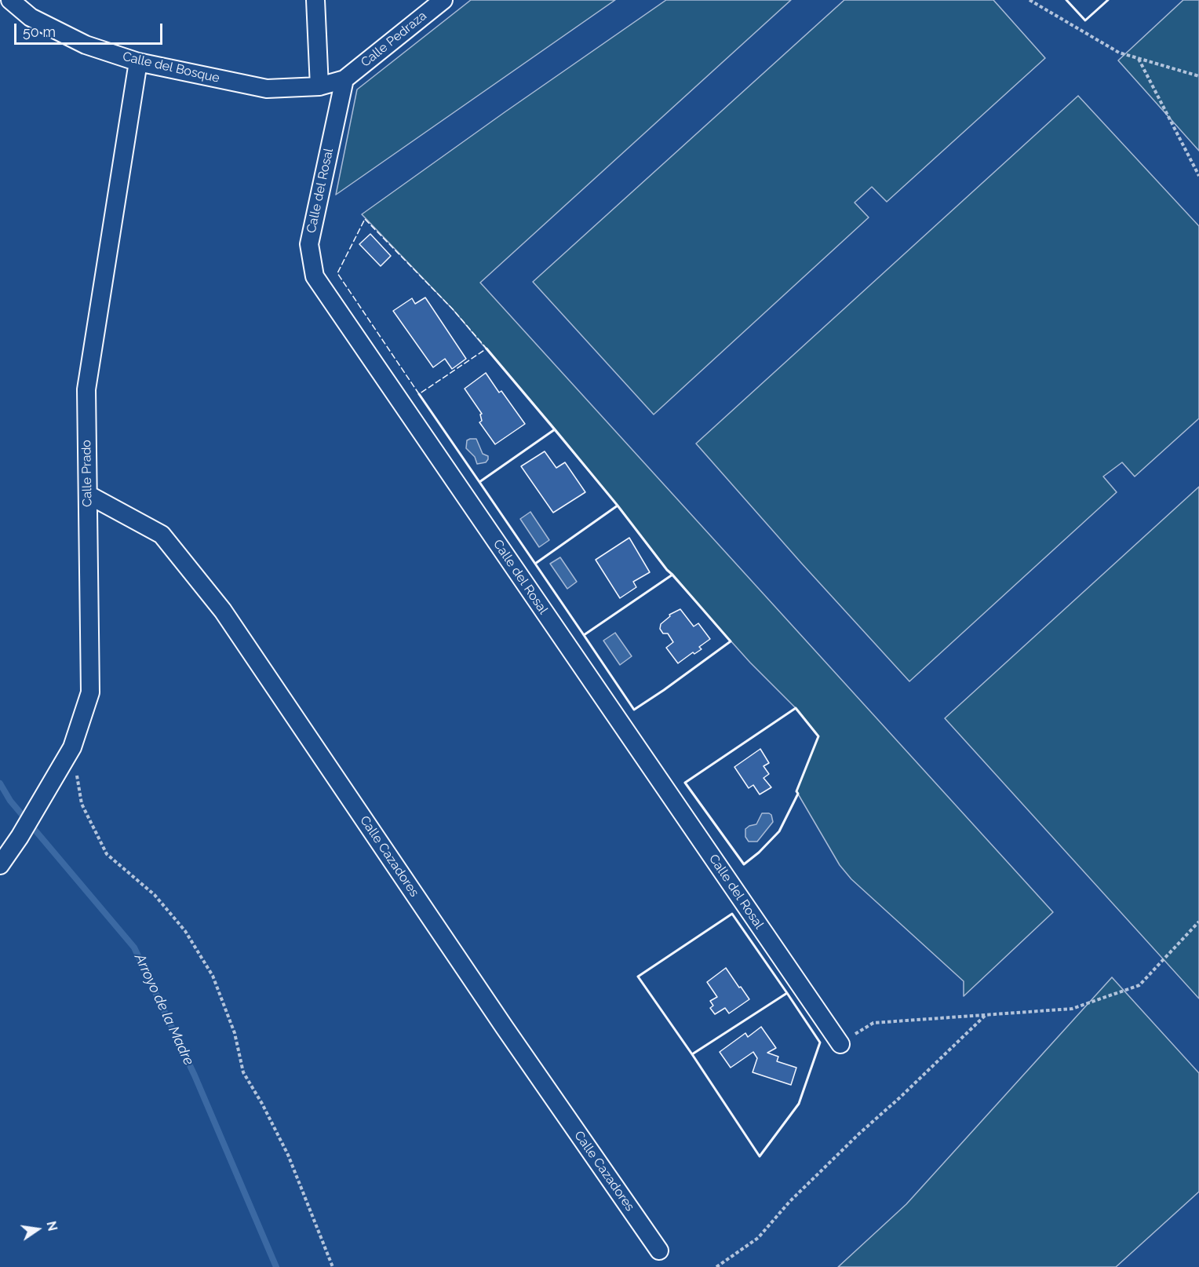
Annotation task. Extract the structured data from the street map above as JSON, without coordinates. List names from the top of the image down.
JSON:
{
  "streets": {
    "street": [
      "Calle Pedraza",
      "Calle del Bosque",
      "Calle del Rosal",
      "Calle Prado",
      "Calle Cazadores"
    ]
  },
  "crossings": [
    ["Calle Pedraza", "Calle del Bosque"],
    ["Calle Pedraza", "Calle del Rosal"],
    ["Calle del Bosque", "Calle del Rosal"],
    ["Calle del Bosque", "Calle Prado"],
    ["Calle Prado", "Calle Cazadores"]
  ],
  "water": ["Arroyo de la Madre"],
  "scale_bar": "50 m",
  "north": "right"
}
